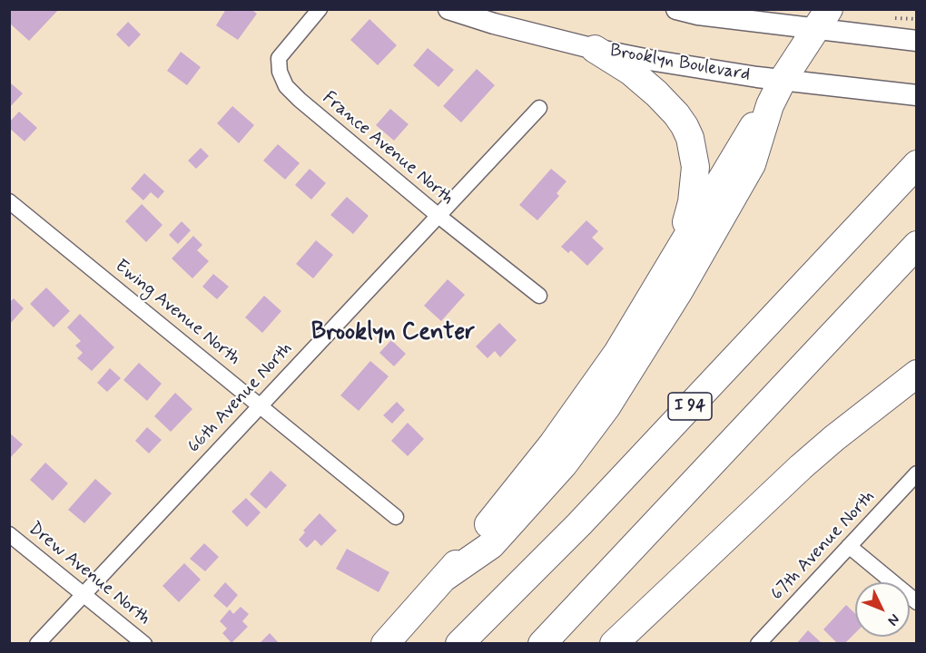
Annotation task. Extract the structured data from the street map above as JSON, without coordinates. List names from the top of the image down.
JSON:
{
  "streets": {
    "highway": ["I 94"],
    "main road": ["Brooklyn Boulevard"],
    "street": [
      "France Avenue North",
      "Ewing Avenue North",
      "66th Avenue North",
      "67th Avenue North",
      "Drew Avenue North"
    ]
  },
  "crossings": [
    ["France Avenue North", "66th Avenue North"],
    ["Ewing Avenue North", "66th Avenue North"],
    ["66th Avenue North", "Drew Avenue North"]
  ],
  "districts": ["Brooklyn Center"],
  "north": "bottom right"
}
